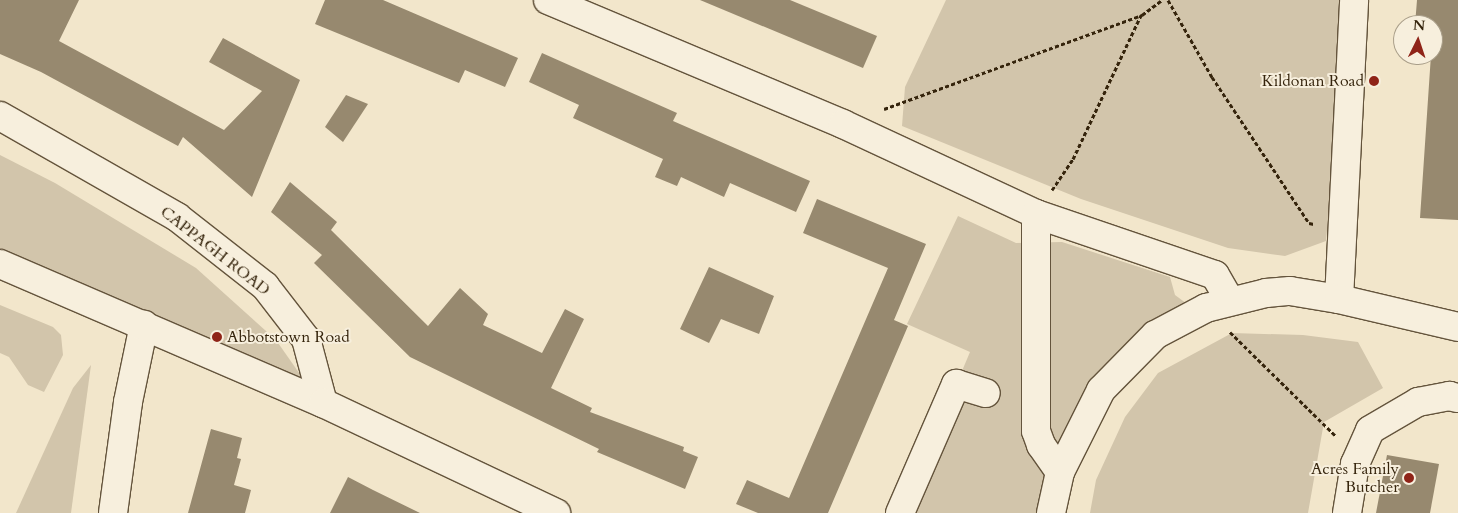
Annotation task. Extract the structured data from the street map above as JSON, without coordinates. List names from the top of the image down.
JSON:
{
  "streets": {
    "street": ["CAPPAGH ROAD"]
  },
  "places": ["Kildonan Road", "Abbotstown Road", "Acres Family Butcher"],
  "north": "top"
}
